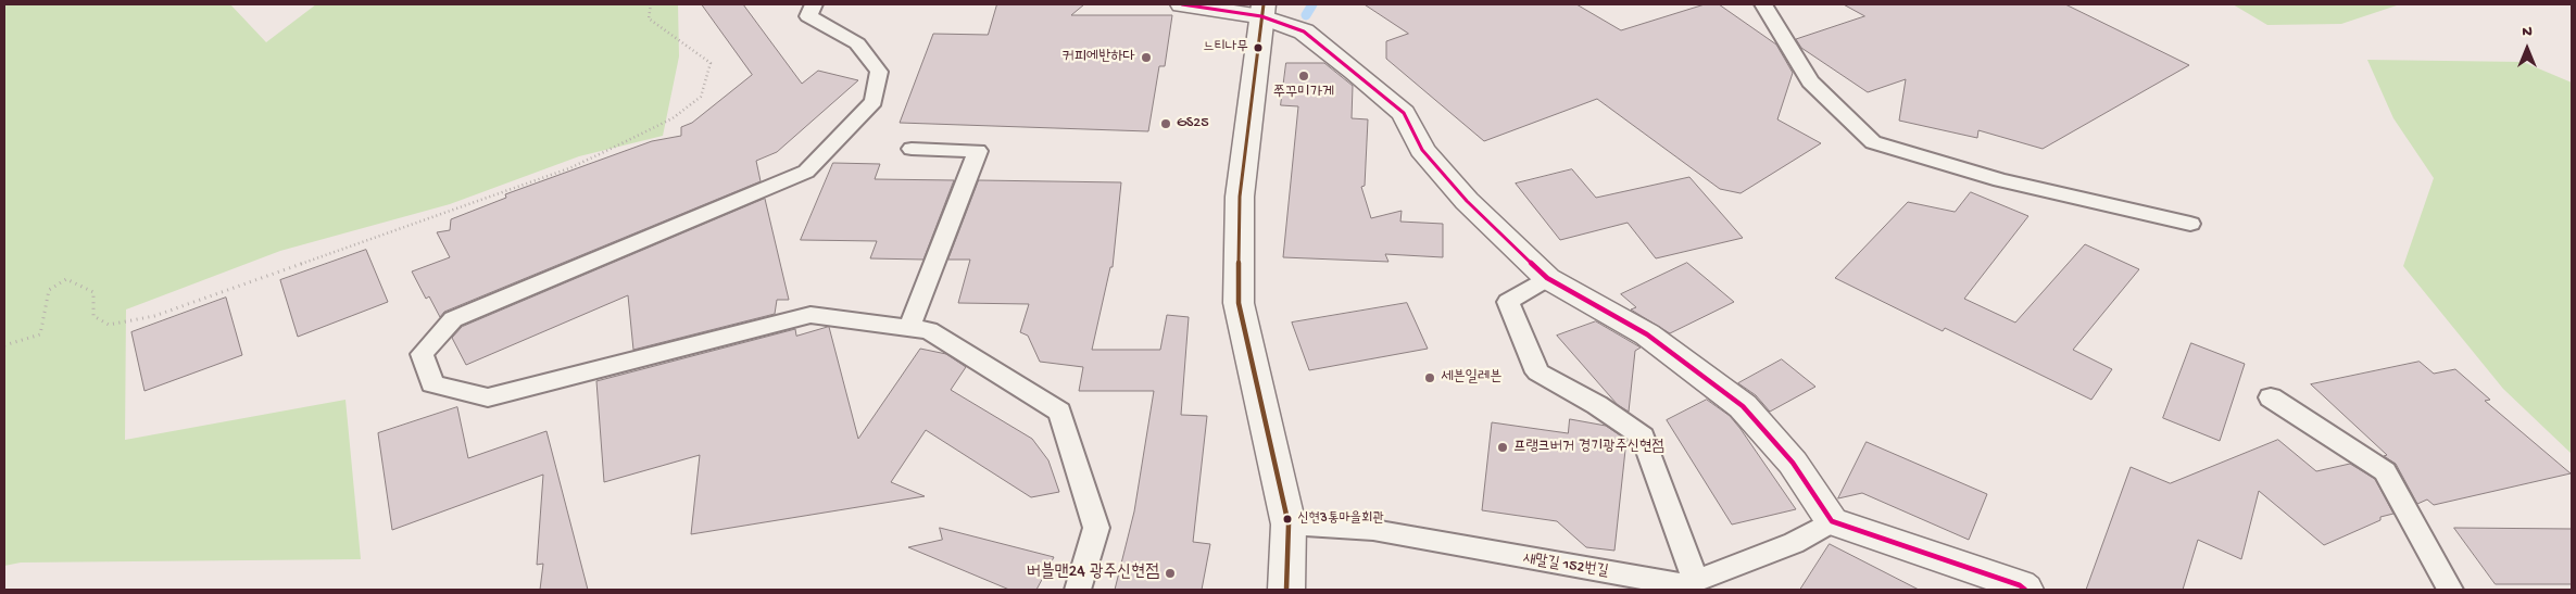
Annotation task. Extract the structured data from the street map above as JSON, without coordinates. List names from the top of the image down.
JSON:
{
  "streets": {
    "lane": ["새말길 152번길"]
  },
  "places": [
    "느티나무",
    "커피에반하다",
    "쭈꾸미가게",
    "GS25",
    "세븐일레븐",
    "프랭크버거 경기광주신현점",
    "신현3통마을회관",
    "버블맨24 광주신현점"
  ],
  "north": "top"
}
